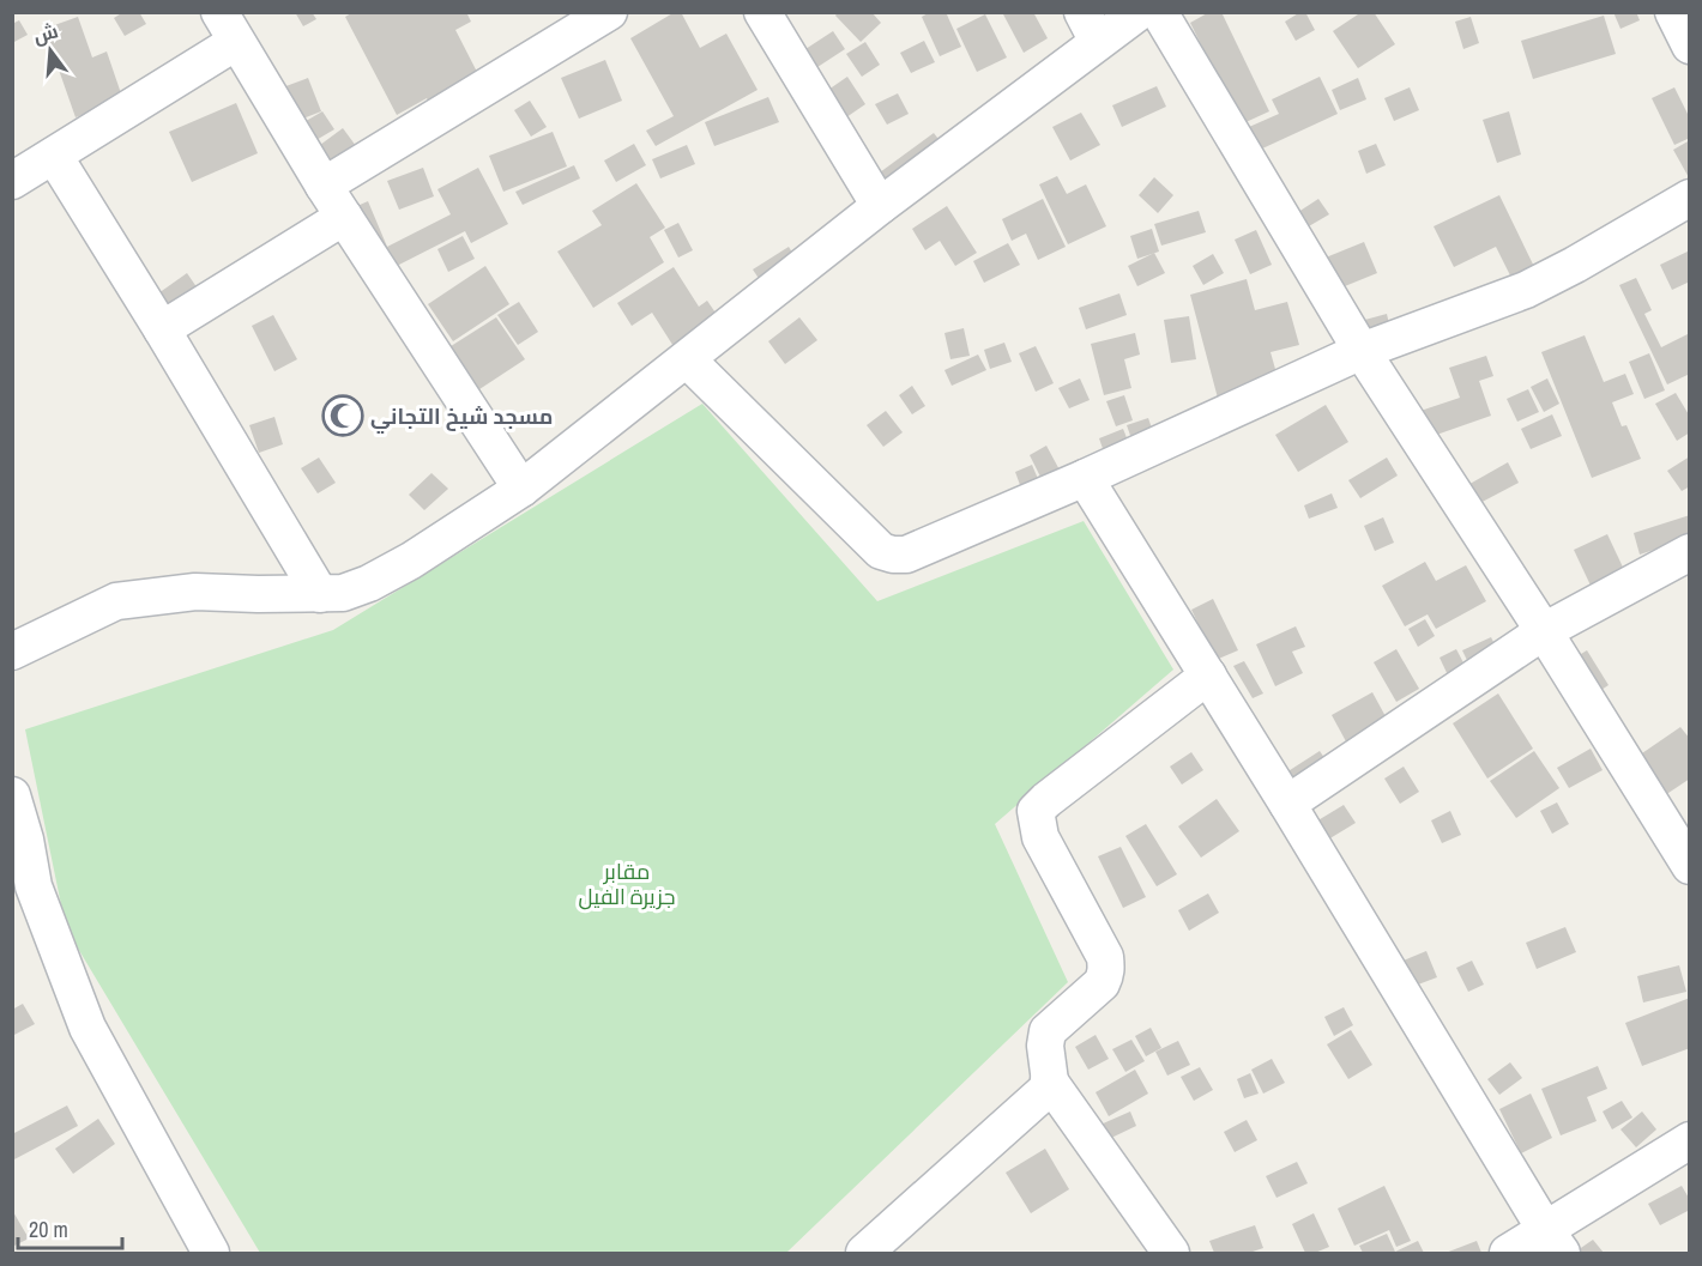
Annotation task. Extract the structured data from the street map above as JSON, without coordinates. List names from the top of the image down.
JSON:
{
  "parks": ["مقابر جزيرة الفيل"],
  "places": {
    "mosque": ["مسجد شيخ التجاني"]
  },
  "scale_bar": "20 m",
  "north": "top"
}
